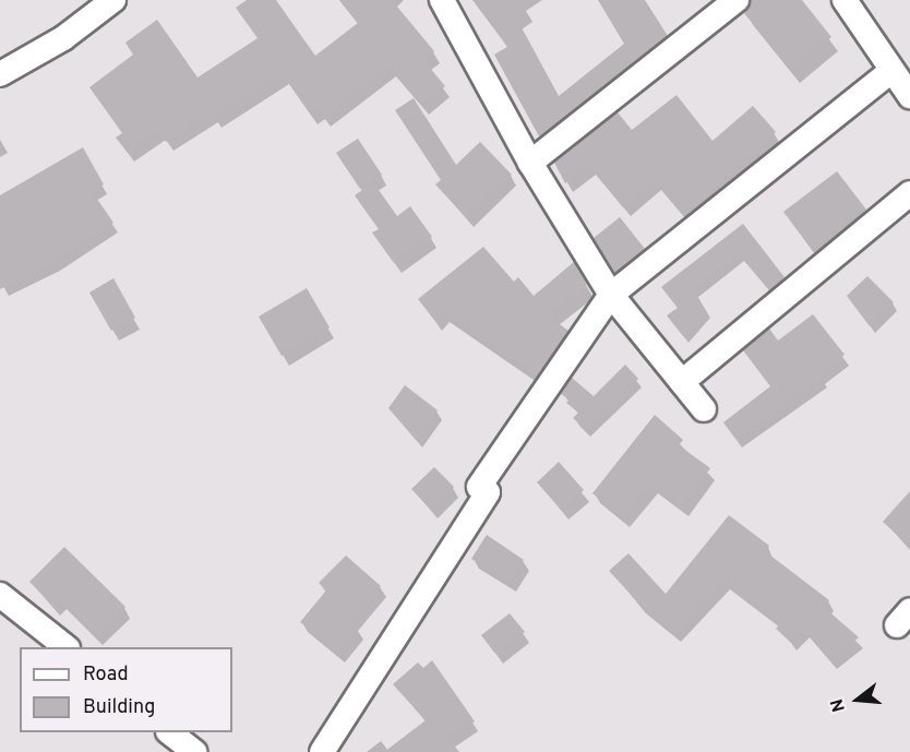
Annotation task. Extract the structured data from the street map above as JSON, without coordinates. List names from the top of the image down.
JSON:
{
  "legend": ["Road", "Building"],
  "north": "left"
}
